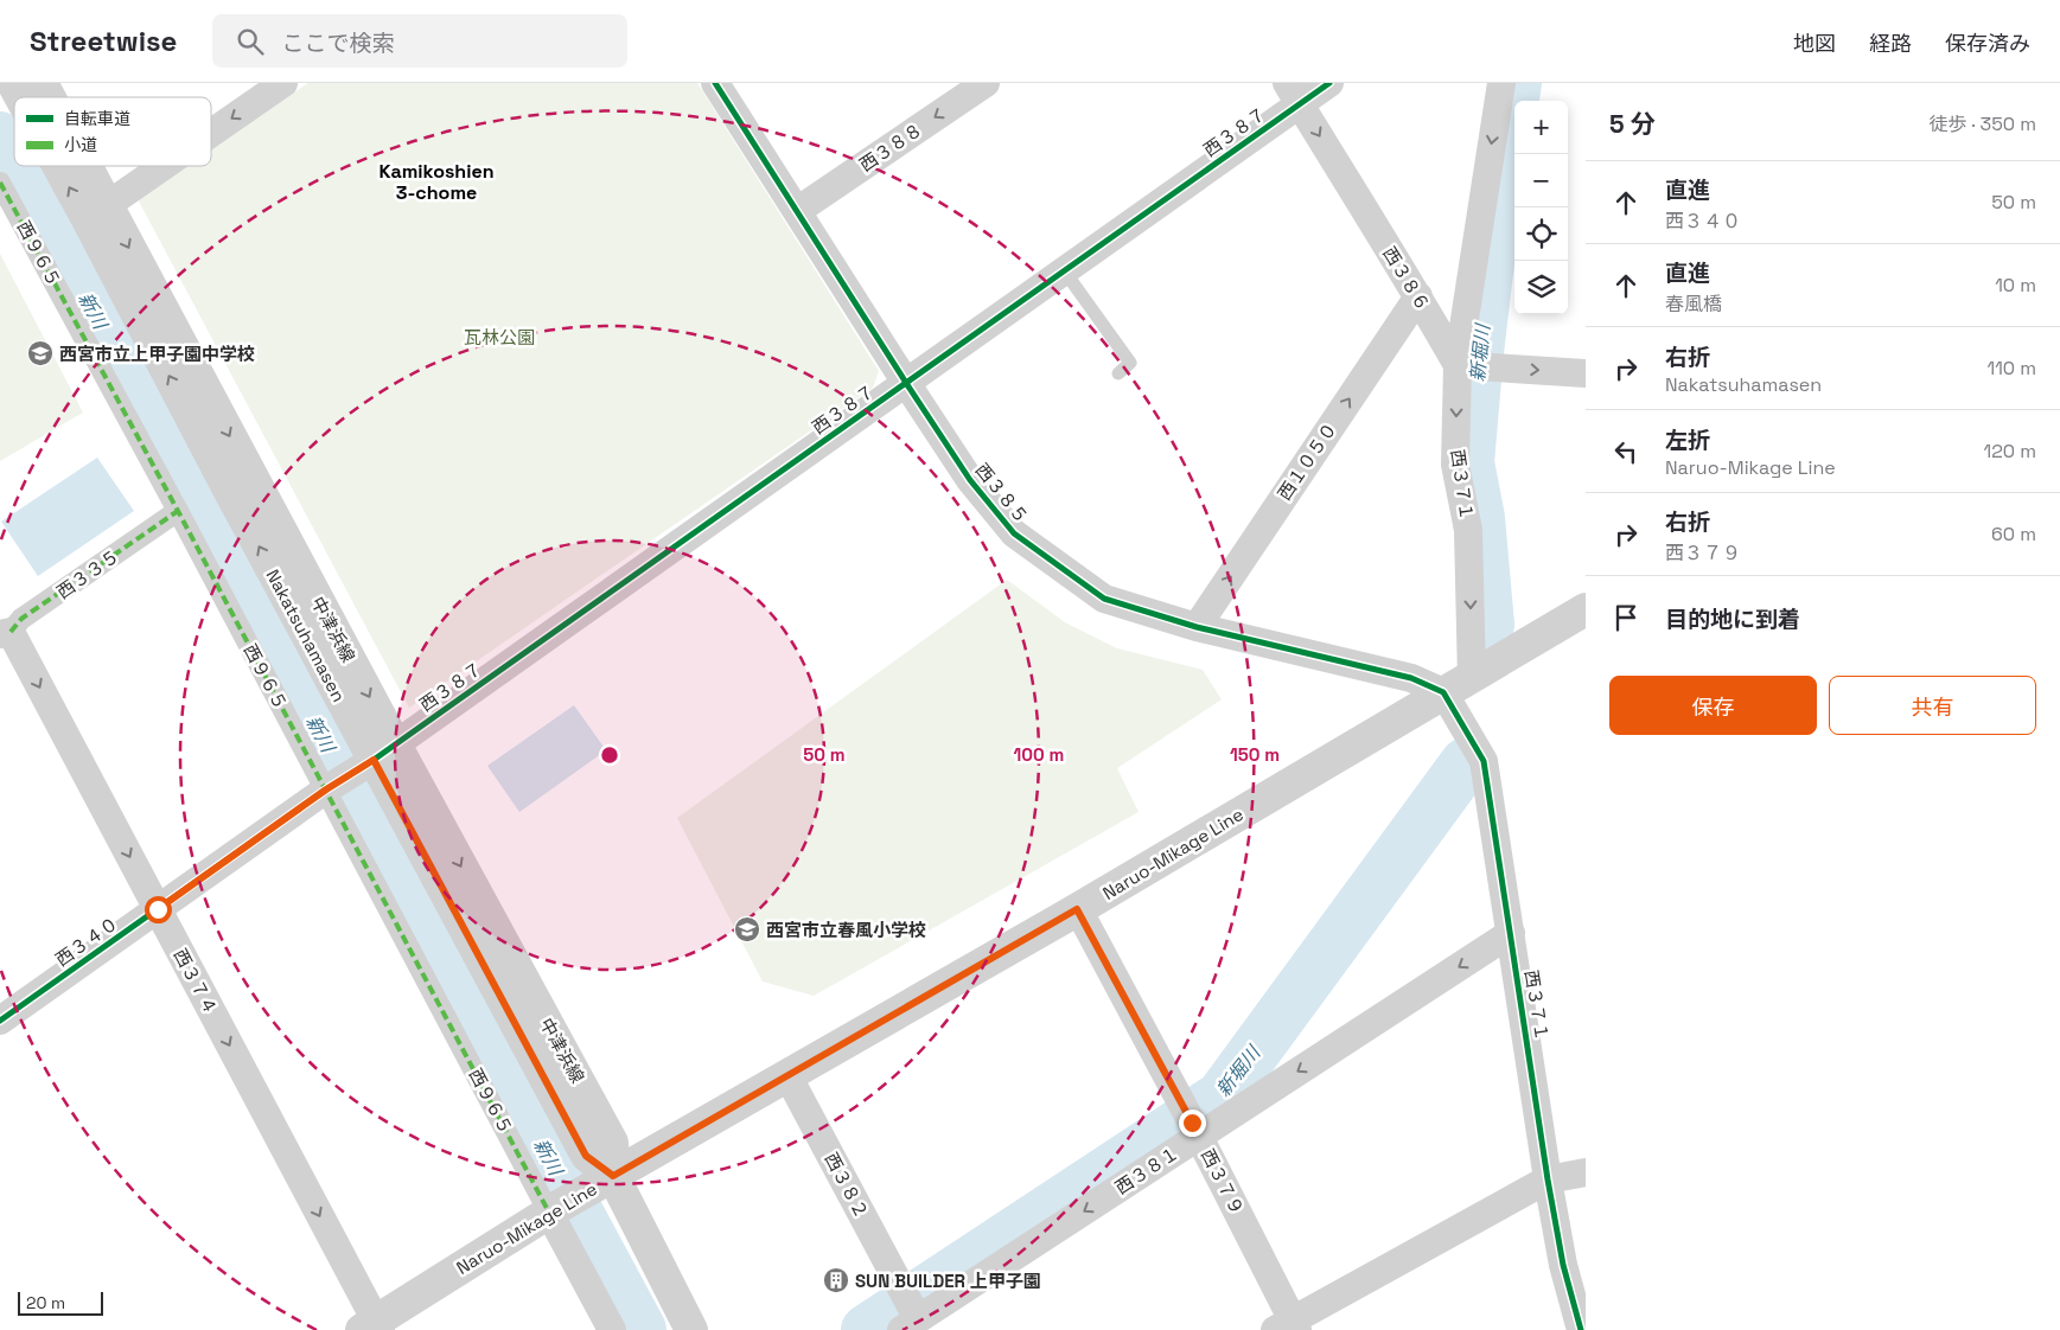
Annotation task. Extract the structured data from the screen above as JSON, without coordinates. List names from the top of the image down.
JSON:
{
  "streets": {
    "street": [
      "西３８７",
      "西３８８",
      "西９６５",
      "西３８６",
      "西１０５０",
      "西３７１",
      "西３８５",
      "西３３５",
      "Nakatsuhamasen",
      "Naruo-Mikage Line",
      "西３４０",
      "西３７４",
      "西３８１",
      "西３７９",
      "西３８２"
    ]
  },
  "crossings": [
    ["西３８７", "西９６５"],
    ["西３８７", "西３８６"],
    ["西３８７", "西３８５"],
    ["西３８７", "Nakatsuhamasen"],
    ["西３８７", "西３４０"],
    ["西３８８", "西３８５"],
    ["西９６５", "西３３５"],
    ["西９６５", "Naruo-Mikage Line"],
    ["西９６５", "西３４０"],
    ["西３８６", "西１０５０"],
    ["西３８６", "西３７１"],
    ["西１０５０", "西３８５"],
    ["西３７１", "西３８５"],
    ["西３７１", "Naruo-Mikage Line"],
    ["西３７１", "西３８１"],
    ["西３８５", "Naruo-Mikage Line"],
    ["西３３５", "西３７４"],
    ["Nakatsuhamasen", "Naruo-Mikage Line"],
    ["Naruo-Mikage Line", "西３７４"],
    ["Naruo-Mikage Line", "西３７９"],
    ["Naruo-Mikage Line", "西３８２"],
    ["西３４０", "西３７４"],
    ["西３８１", "西３７９"],
    ["西３８１", "西３８２"]
  ],
  "one_way": [
    "西３８８",
    "西３８６",
    "西１０５０",
    "西３７１",
    "西３７４"
  ],
  "districts": ["Kamikoshien 3-chome"],
  "water": ["新川", "新堀川"],
  "parks": ["瓦林公園"],
  "places": {
    "school or university": ["西宮市立上甲子園中学校", "西宮市立春風小学校"],
    "building": ["SUN BUILDER 上甲子園"]
  },
  "legend": ["自転車道", "小道"],
  "scale_bar": "20 m",
  "page": {
    "header": "Streetwise",
    "search": "ここで検索",
    "nav": ["地図", "経路", "保存済み"],
    "heading": ["5 分", "徒歩 · 350 m"],
    "map_buttons": ["+", "−"],
    "list": [
      ["直進", "西３４０", "50 m"],
      ["直進", "春風橋", "10 m"],
      ["右折", "Nakatsuhamasen", "110 m"],
      ["左折", "Naruo-Mikage Line", "120 m"],
      ["右折", "西３７９", "60 m"],
      "目的地に到着"
    ],
    "buttons": ["保存", "共有"],
    "scale": "20 m"
  },
  "rings": ["50 m", "100 m", "150 m"]
}
